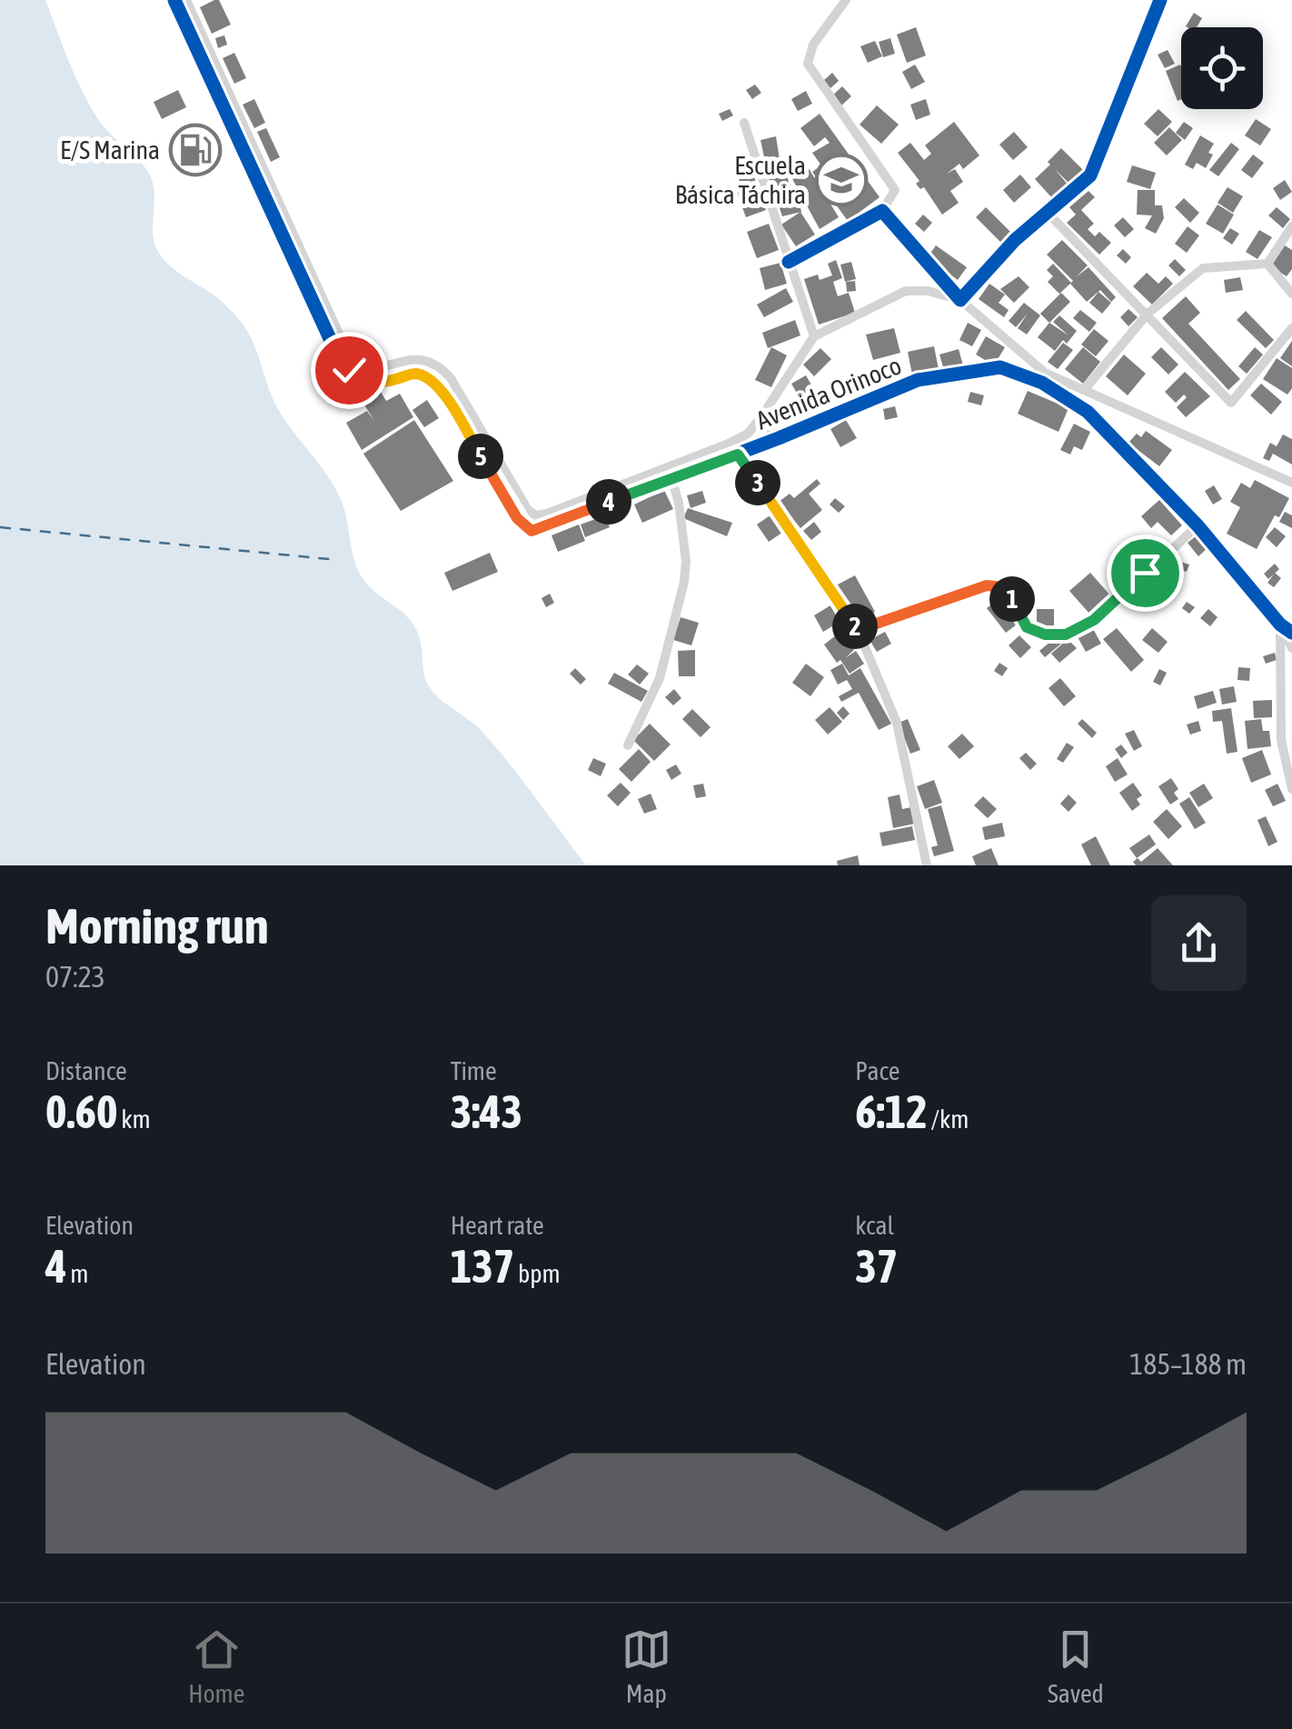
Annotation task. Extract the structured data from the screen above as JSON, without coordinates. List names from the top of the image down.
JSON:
{
  "streets": {
    "street": ["Avenida Orinoco"]
  },
  "places": {
    "fuel station": ["E/S Marina"],
    "school or university": ["Escuela Básica Táchira"]
  },
  "page": {
    "pins": [
      "5",
      "3",
      "4",
      "1",
      "2"
    ],
    "heading": ["Morning run", "07:23"],
    "stats": [
      ["Distance", "0.60 km"],
      ["Time", "3:43"],
      ["Pace", "6:12 /km"],
      ["Elevation", "4 m"],
      ["Heart rate", "137 bpm"],
      ["kcal", "37"]
    ],
    "chart": ["Elevation", "185–188 m"],
    "tabs": ["Home", "Map", "Saved"]
  }
}
